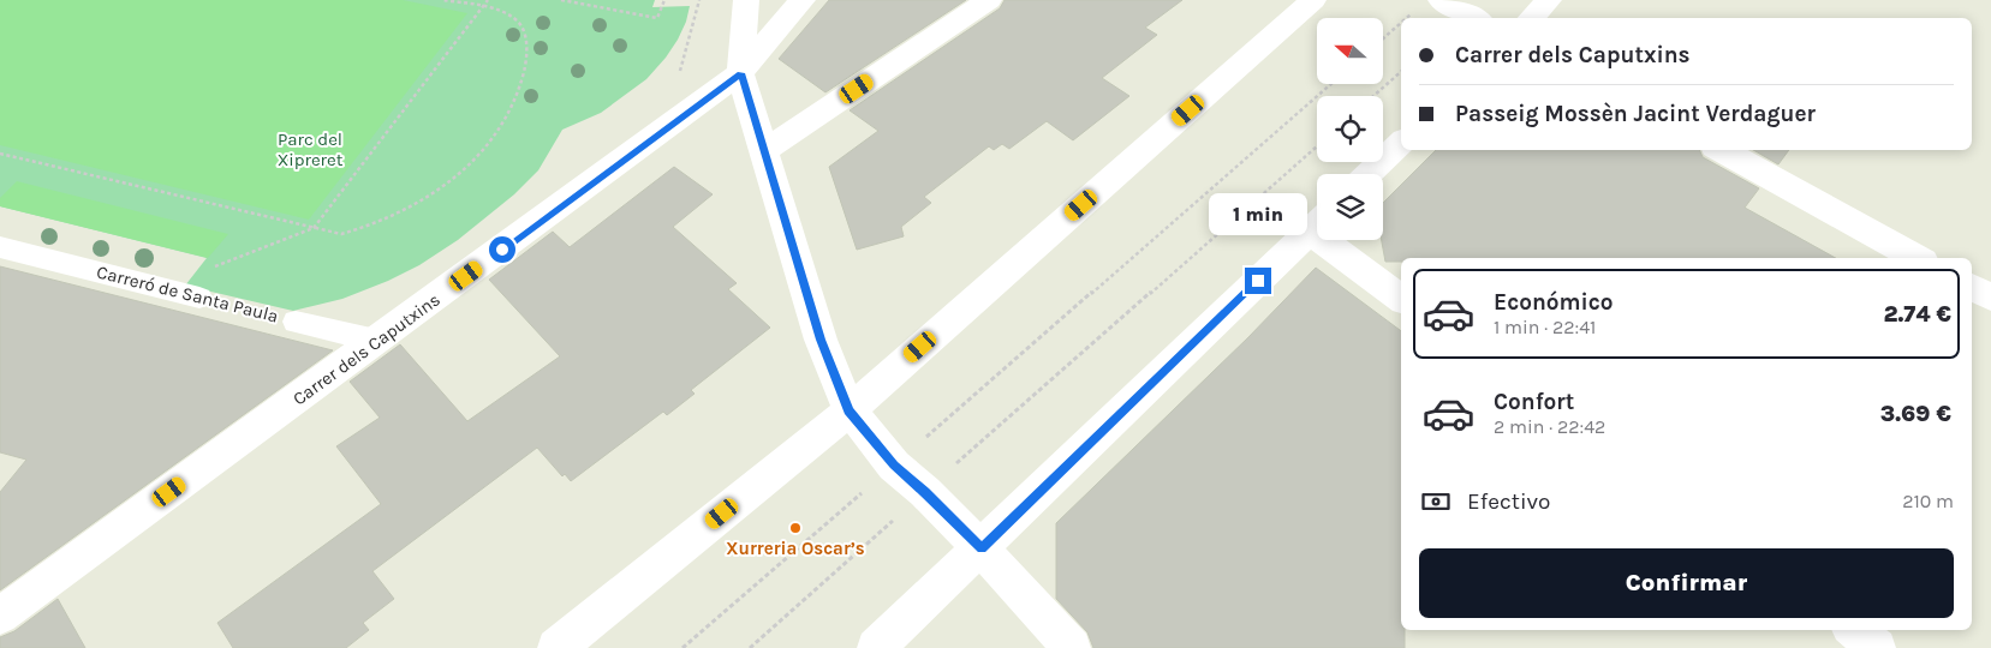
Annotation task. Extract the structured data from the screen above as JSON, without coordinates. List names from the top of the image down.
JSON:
{
  "streets": {
    "street": ["Carreró de Santa Paula", "Carrer dels Caputxins"]
  },
  "crossings": [
    ["Carreró de Santa Paula", "Carrer dels Caputxins"]
  ],
  "parks": ["Parc del Xipreret"],
  "places": ["Xurreria Oscar’s"],
  "north": "left",
  "page": {
    "banner": ["Carrer dels Caputxins", "Passeig Mossèn Jacint Verdaguer"],
    "bubble": "1 min",
    "list": [
      {
        "name": "Económico",
        "note": "1 min · 22:41",
        "value": "2.74 €"
      },
      {
        "name": "Confort",
        "note": "2 min · 22:42",
        "value": "3.69 €"
      }
    ],
    "pay": ["Efectivo", "210 m"],
    "buttons": "Confirmar"
  }
}
